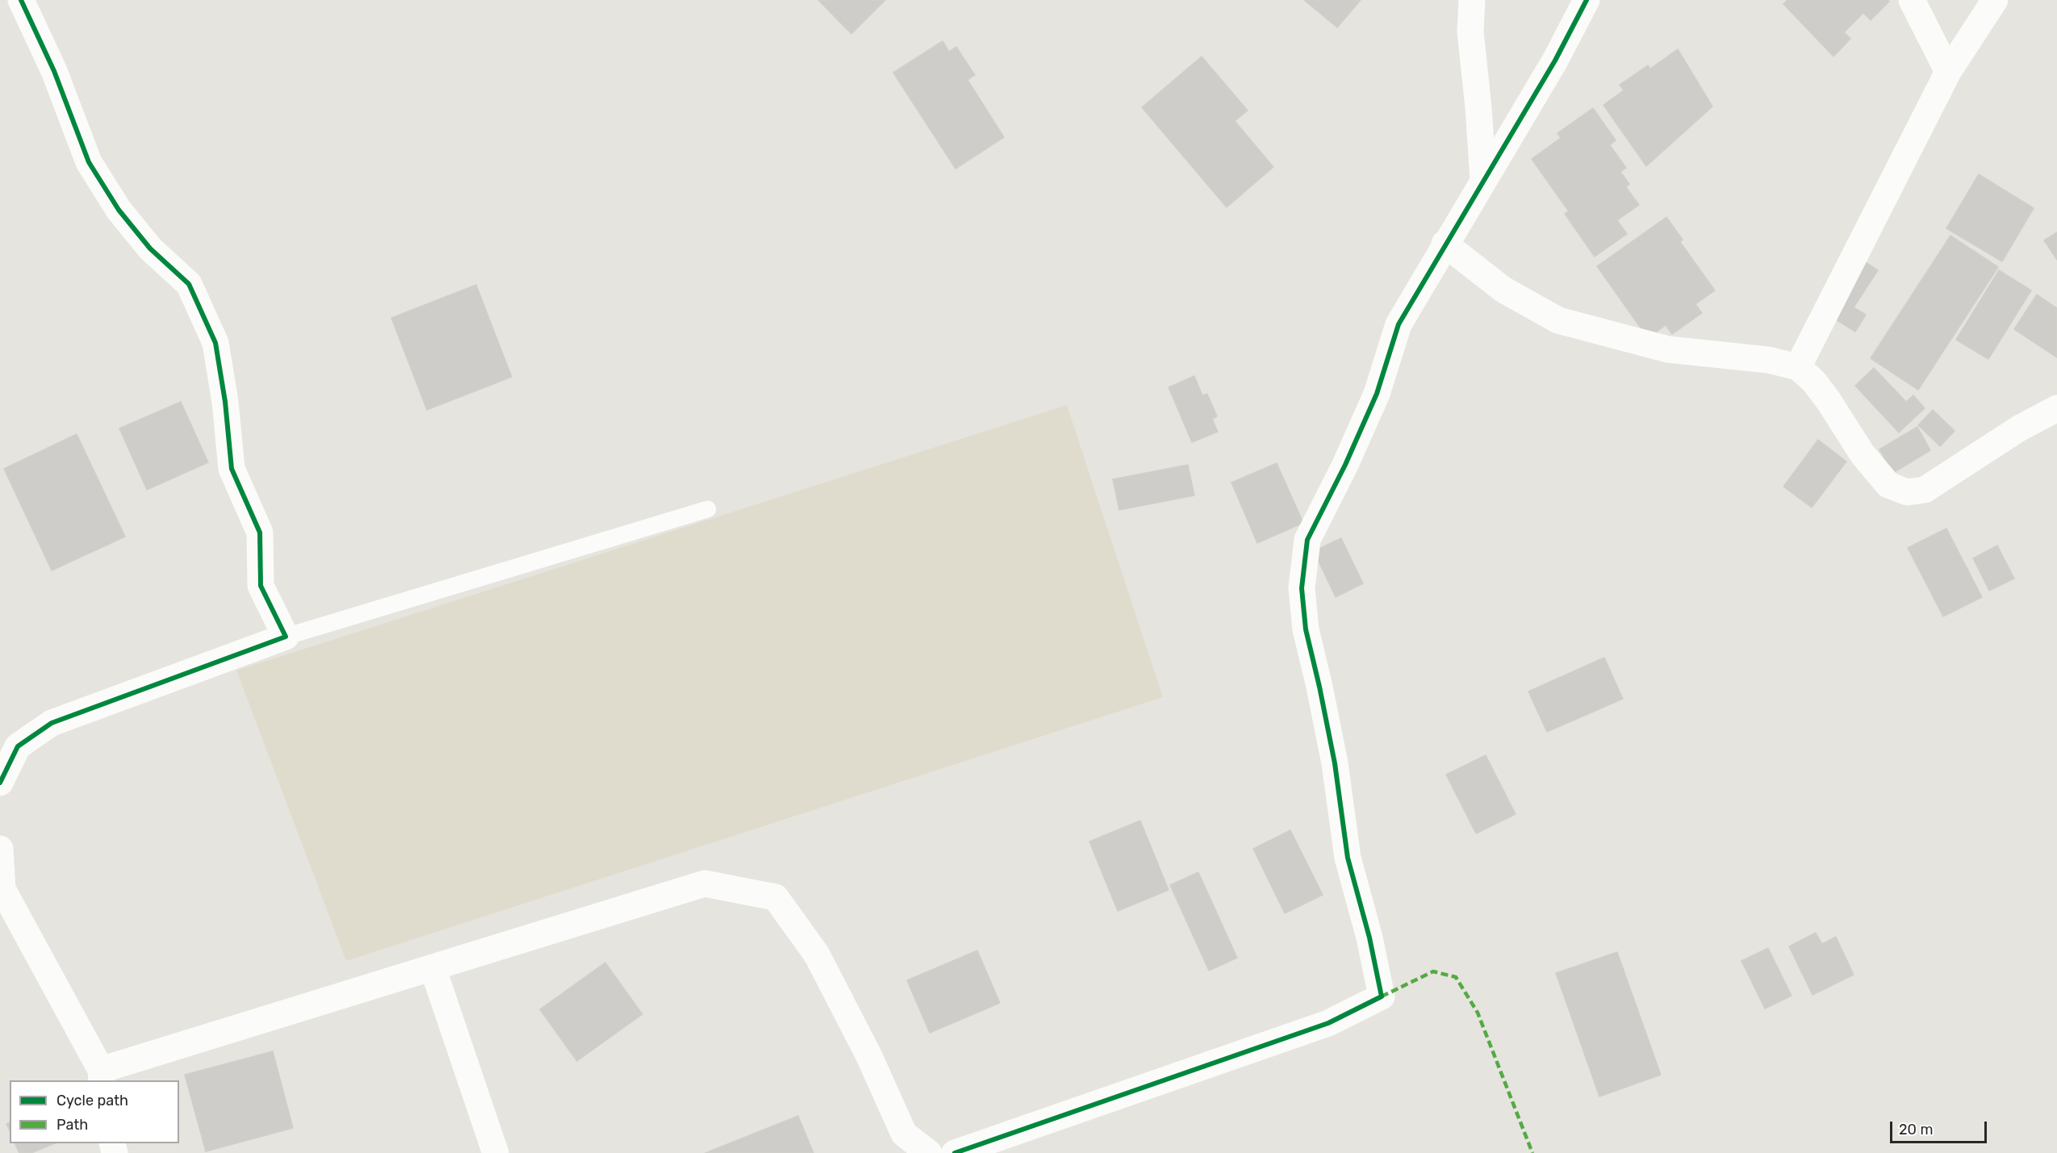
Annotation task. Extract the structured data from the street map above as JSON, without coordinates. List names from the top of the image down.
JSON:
{
  "legend": ["Cycle path", "Path"],
  "scale_bar": "20 m"
}
